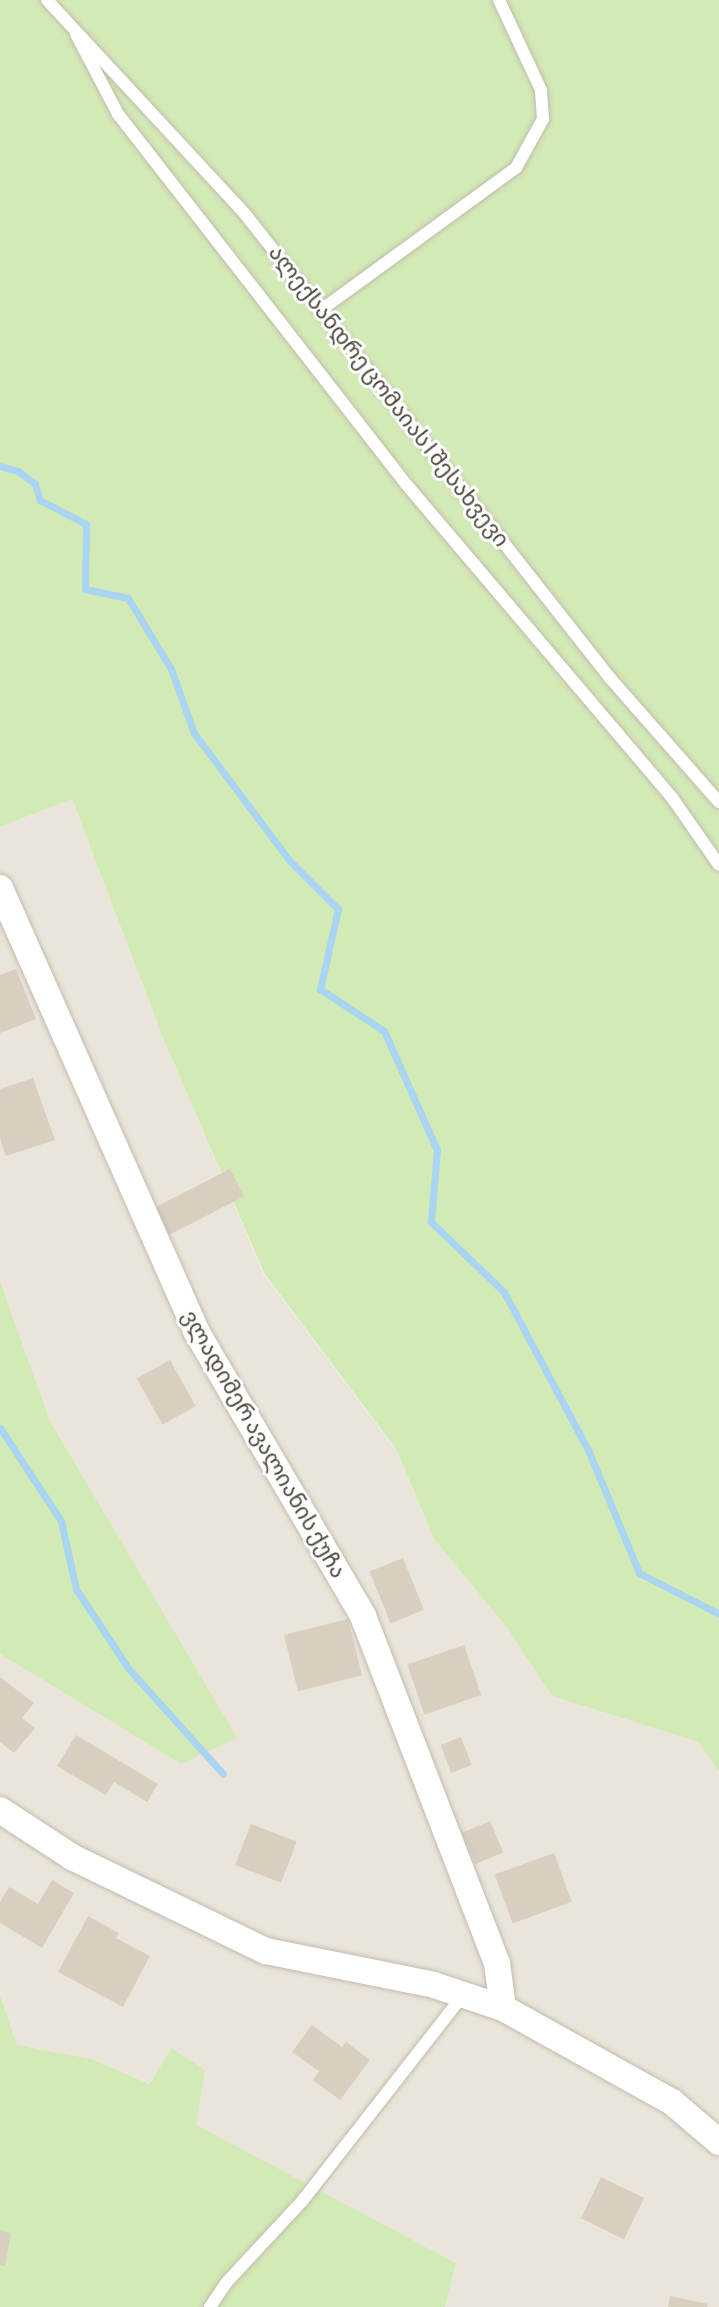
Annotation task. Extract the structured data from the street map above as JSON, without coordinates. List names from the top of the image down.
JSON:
{
  "streets": {
    "street": ["ვლადიმერ ავალიანის ქუჩა"],
    "lane": ["ალექსანდრე ცომაიას I შესახვევი"]
  }
}
